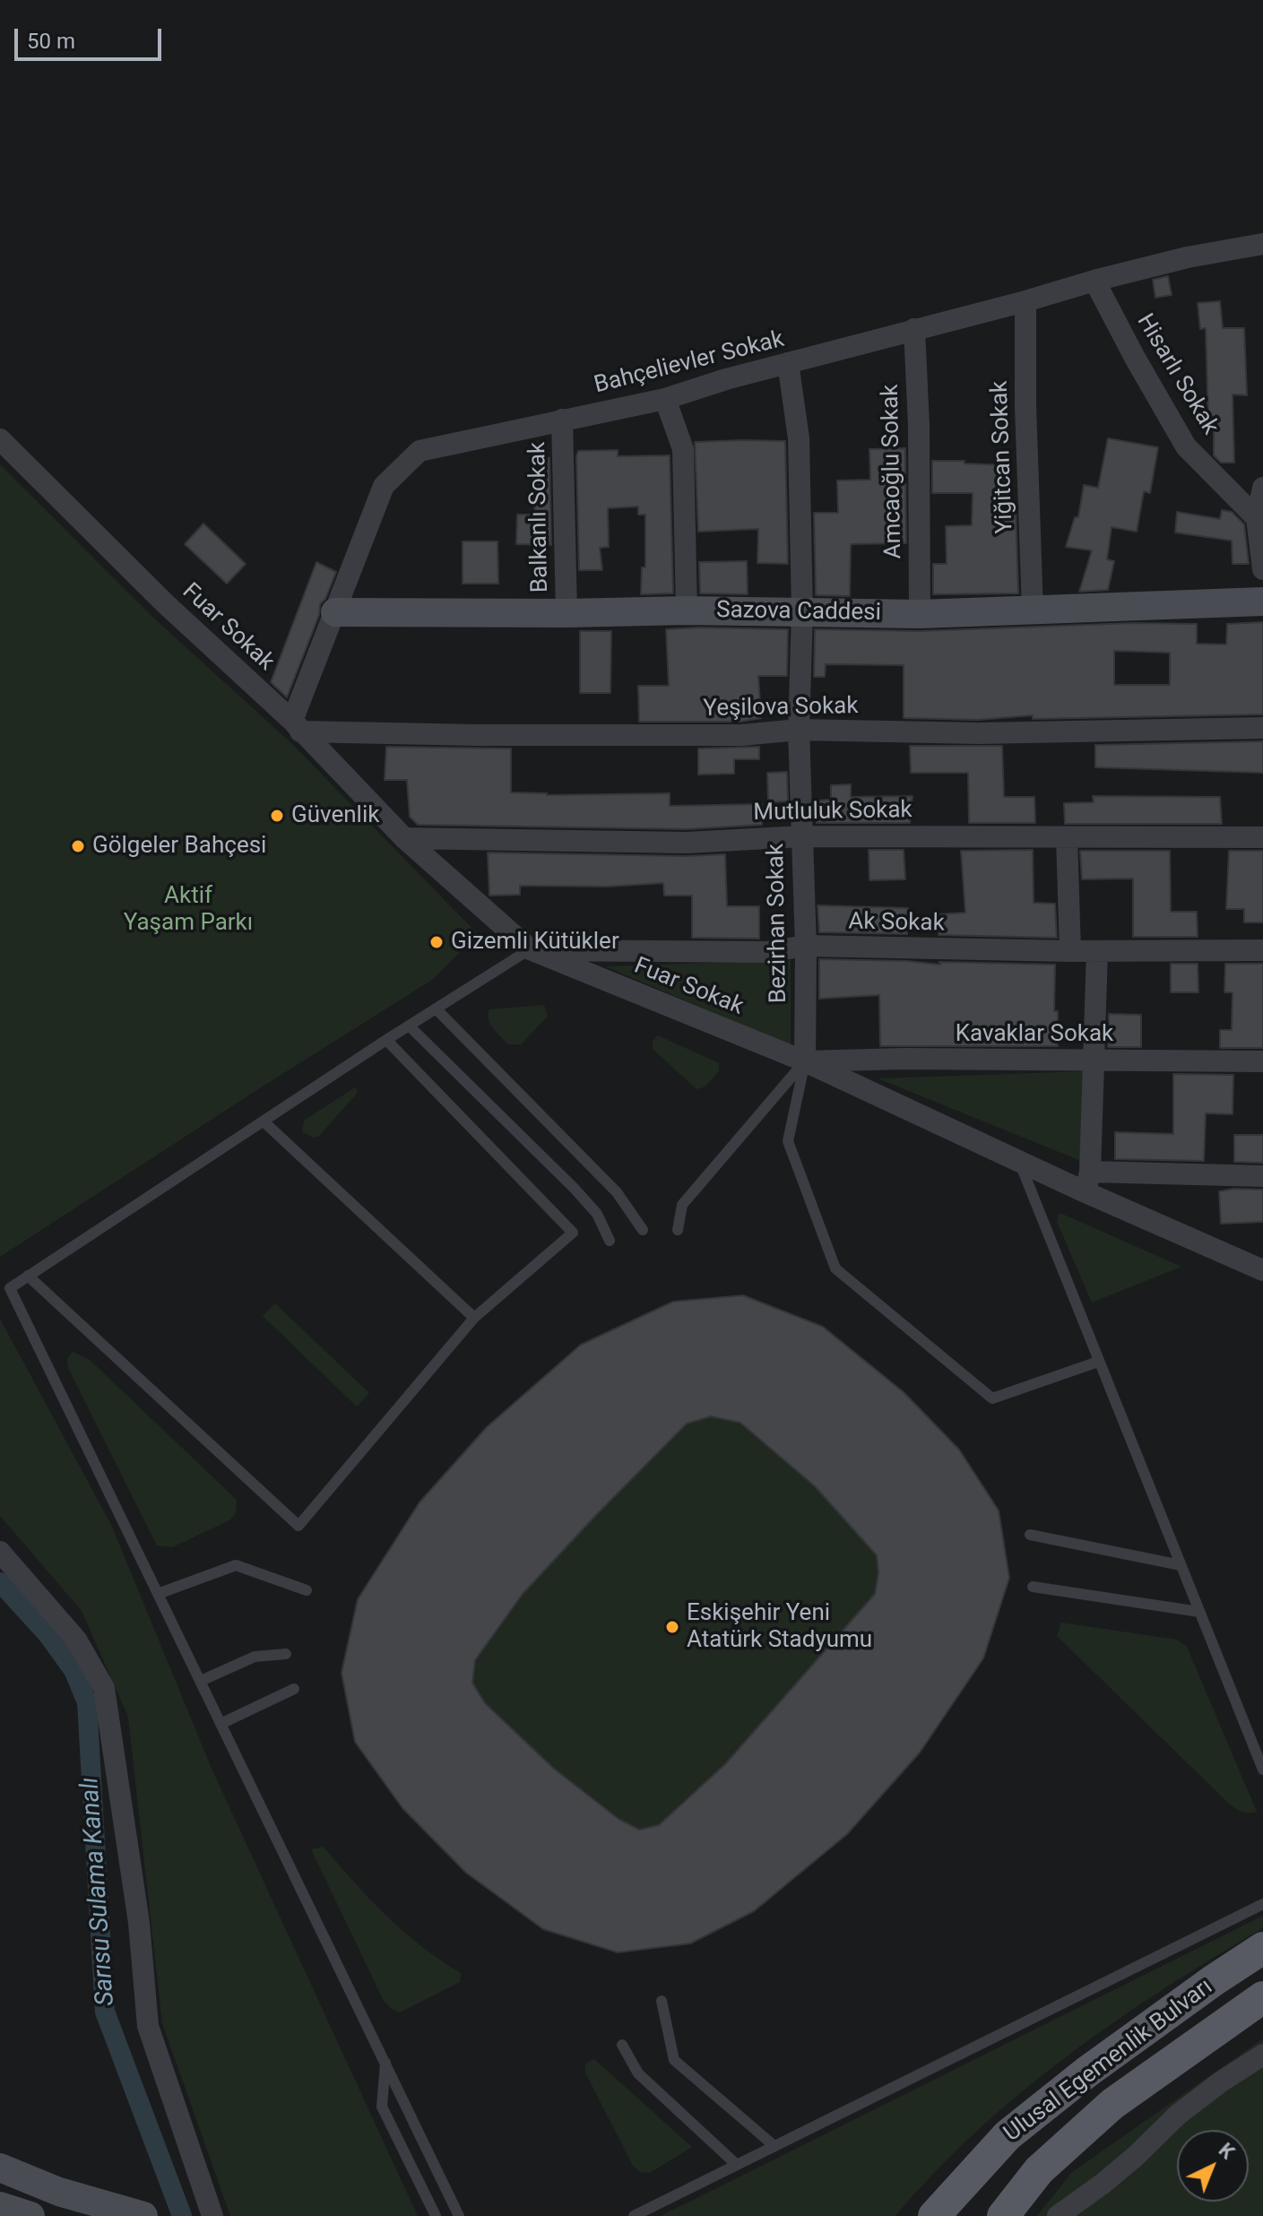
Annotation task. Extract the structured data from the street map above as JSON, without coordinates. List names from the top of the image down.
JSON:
{
  "streets": {
    "main road": ["Ulusal Egemenlik Bulvarı"],
    "street": [
      "Bahçelievler Sokak",
      "Hisarlı Sokak",
      "Yiğitcan Sokak",
      "Amcaoğlu Sokak",
      "Balkanlı Sokak",
      "Sazova Caddesi",
      "Fuar Sokak",
      "Yeşilova Sokak",
      "Mutluluk Sokak",
      "Bezirhan Sokak",
      "Ak Sokak",
      "Kavaklar Sokak"
    ]
  },
  "crossings": [
    ["Bahçelievler Sokak", "Hisarlı Sokak"],
    ["Bahçelievler Sokak", "Yiğitcan Sokak"],
    ["Bahçelievler Sokak", "Amcaoğlu Sokak"],
    ["Bahçelievler Sokak", "Balkanlı Sokak"],
    ["Bahçelievler Sokak", "Sazova Caddesi"],
    ["Bahçelievler Sokak", "Fuar Sokak"],
    ["Bahçelievler Sokak", "Yeşilova Sokak"],
    ["Bahçelievler Sokak", "Bezirhan Sokak"],
    ["Yiğitcan Sokak", "Sazova Caddesi"],
    ["Amcaoğlu Sokak", "Sazova Caddesi"],
    ["Balkanlı Sokak", "Sazova Caddesi"],
    ["Sazova Caddesi", "Bezirhan Sokak"],
    ["Fuar Sokak", "Yeşilova Sokak"],
    ["Fuar Sokak", "Mutluluk Sokak"],
    ["Fuar Sokak", "Bezirhan Sokak"],
    ["Fuar Sokak", "Ak Sokak"],
    ["Fuar Sokak", "Kavaklar Sokak"],
    ["Yeşilova Sokak", "Bezirhan Sokak"],
    ["Mutluluk Sokak", "Bezirhan Sokak"],
    ["Bezirhan Sokak", "Ak Sokak"],
    ["Bezirhan Sokak", "Kavaklar Sokak"]
  ],
  "water": ["Sarısu Sulama Kanalı"],
  "parks": ["Aktif Yaşam Parkı"],
  "places": [
    "Güvenlik",
    "Gölgeler Bahçesi",
    "Gizemli Kütükler",
    "Eskişehir Yeni Atatürk Stadyumu"
  ],
  "scale_bar": "50 m",
  "north": "top right"
}
